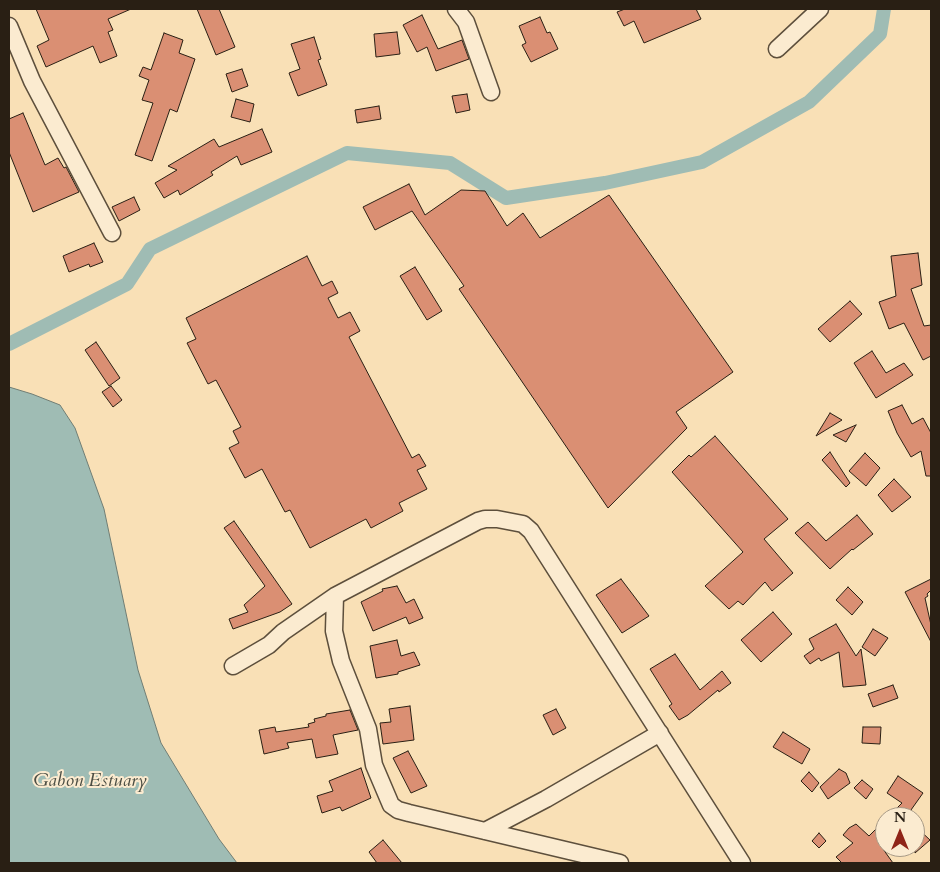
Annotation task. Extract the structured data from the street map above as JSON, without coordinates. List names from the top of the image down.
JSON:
{
  "water": ["Gabon Estuary"],
  "north": "top"
}
